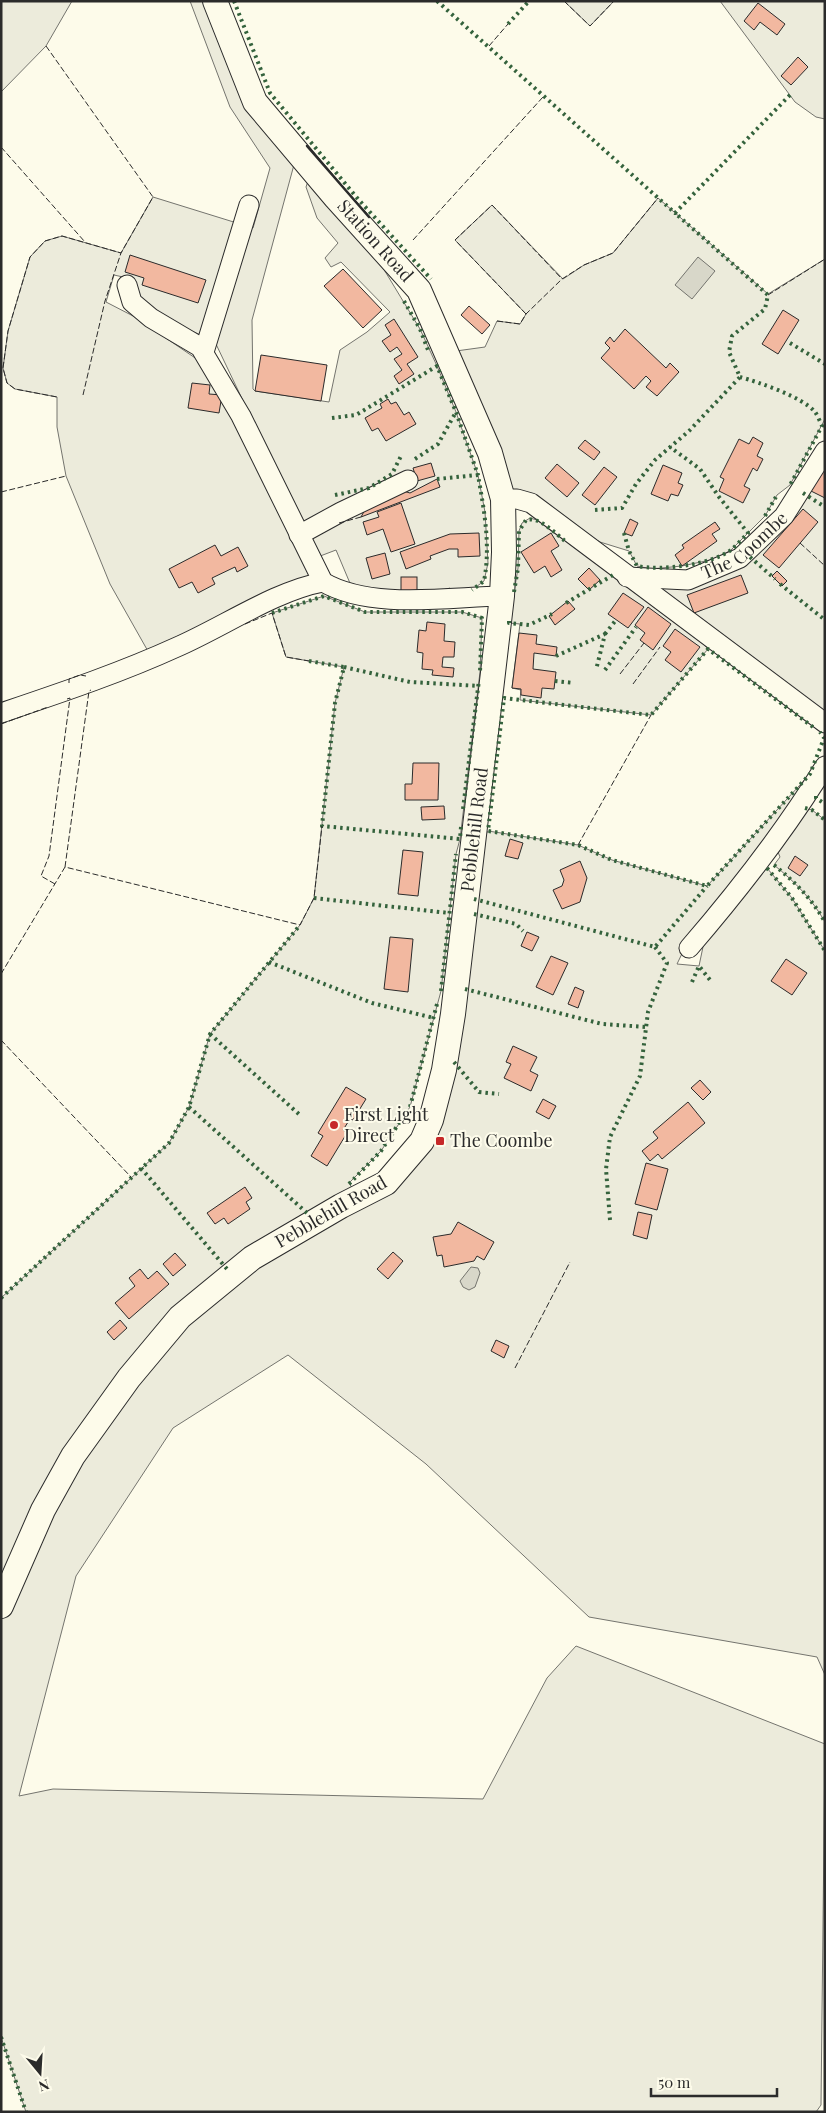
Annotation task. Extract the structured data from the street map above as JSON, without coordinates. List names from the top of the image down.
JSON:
{
  "streets": {
    "main road": ["Station Road", "Pebblehill Road"],
    "street": ["The Coombe"]
  },
  "crossings": [
    ["Station Road", "Pebblehill Road"]
  ],
  "places": {
    "other": ["First Light Direct"],
    "transit": ["The Coombe"]
  },
  "scale_bar": "50 m",
  "north": "bottom"
}
